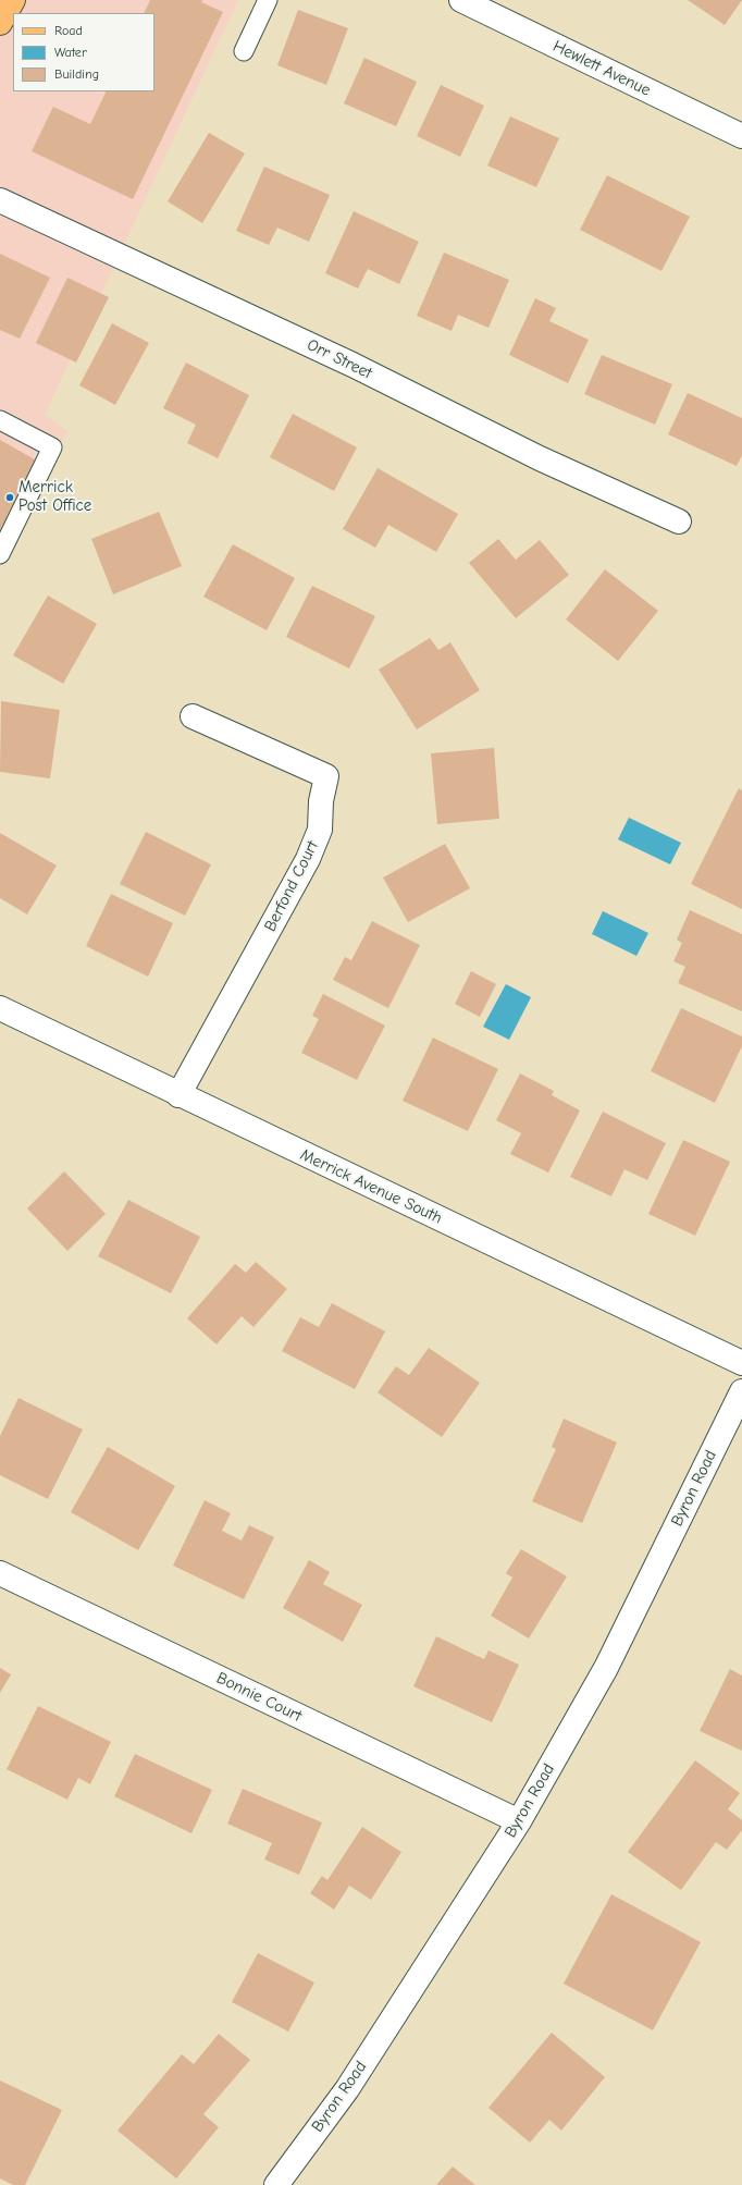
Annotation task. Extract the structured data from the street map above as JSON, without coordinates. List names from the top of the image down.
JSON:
{
  "streets": {
    "street": [
      "Hewlett Avenue",
      "Orr Street",
      "Berfond Court",
      "Merrick Avenue South",
      "Byron Road",
      "Bonnie Court"
    ]
  },
  "crossings": [
    ["Berfond Court", "Merrick Avenue South"],
    ["Byron Road", "Bonnie Court"]
  ],
  "places": ["Merrick Post Office"],
  "legend": ["Road", "Water", "Building"]
}
